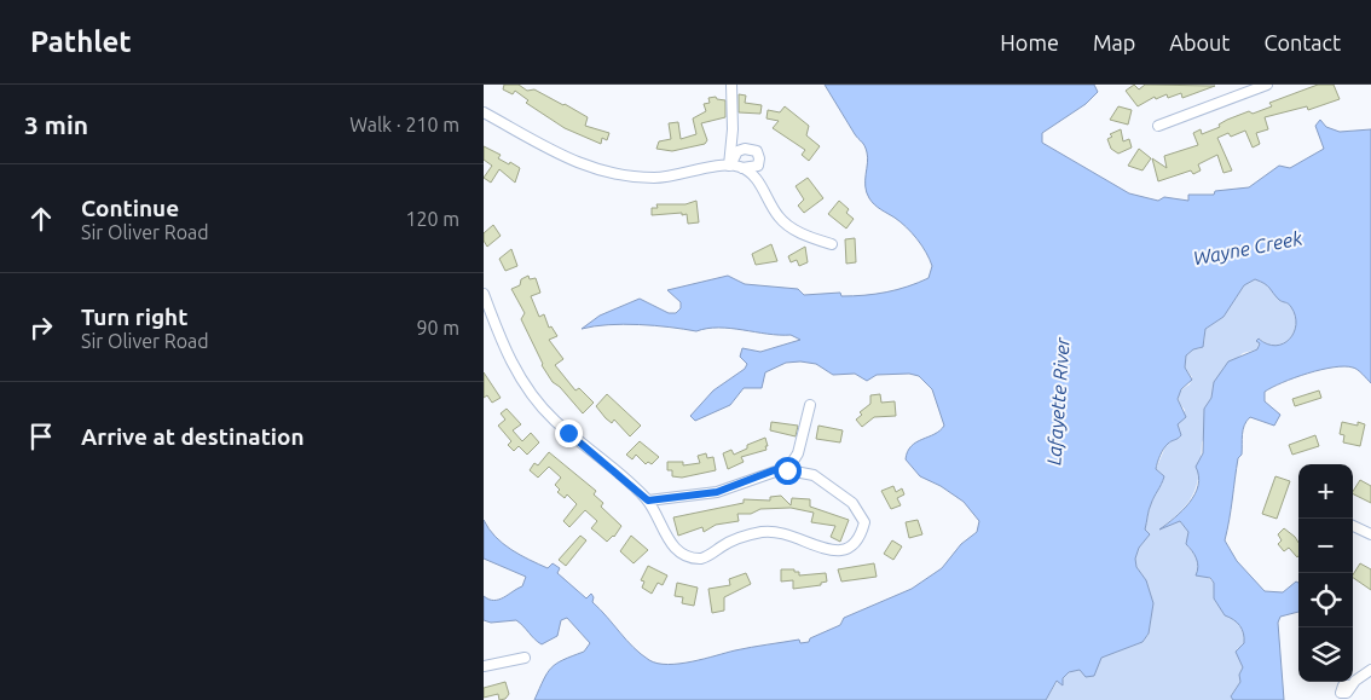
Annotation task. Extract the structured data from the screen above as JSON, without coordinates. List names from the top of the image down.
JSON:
{
  "water": ["Wayne Creek", "Lafayette River"],
  "page": {
    "header": "Pathlet",
    "nav": [
      "Home",
      "Map",
      "About",
      "Contact"
    ],
    "heading": ["3 min", "Walk · 210 m"],
    "list": [
      ["Continue", "Sir Oliver Road", "120 m"],
      ["Turn right", "Sir Oliver Road", "90 m"],
      "Arrive at destination"
    ],
    "map_buttons": ["+", "−"]
  }
}
